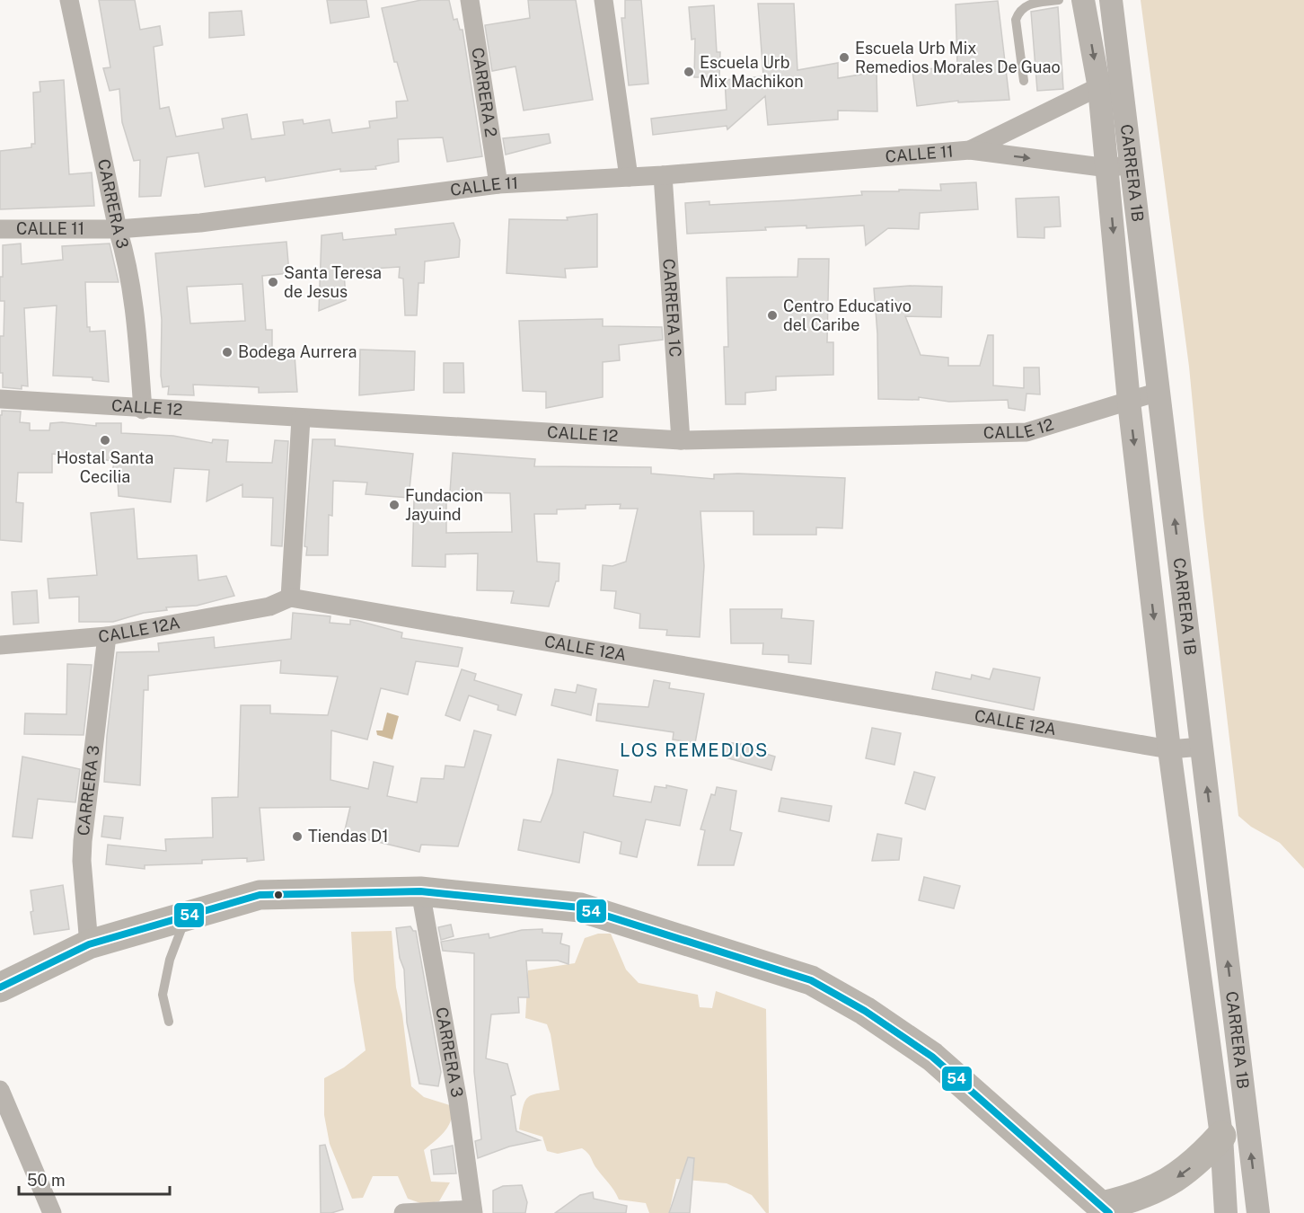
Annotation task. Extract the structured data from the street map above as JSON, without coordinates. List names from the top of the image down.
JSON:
{
  "streets": {
    "street": [
      "CARRERA 2",
      "CALLE 11",
      "CARRERA 1B",
      "CARRERA 3",
      "CARRERA 1C",
      "CALLE 12",
      "CALLE 12A"
    ]
  },
  "crossings": [
    ["CARRERA 2", "CALLE 11"],
    ["CALLE 11", "CARRERA 3"],
    ["CALLE 11", "CARRERA 1C"],
    ["CARRERA 1B", "CALLE 12"],
    ["CARRERA 1B", "CALLE 12A"],
    ["CARRERA 3", "CALLE 12"],
    ["CARRERA 3", "CALLE 12A"],
    ["CARRERA 1C", "CALLE 12"]
  ],
  "districts": ["LOS REMEDIOS"],
  "places": [
    "Escuela Urb Mix Remedios Morales De Guao",
    "Escuela Urb Mix Machikon",
    "Santa Teresa de Jesus",
    "Centro Educativo del Caribe",
    "Bodega Aurrera",
    "Hostal Santa Cecilia",
    "Fundacion Jayuind",
    "Tiendas D1"
  ],
  "lines": ["transit line 54"],
  "scale_bar": "50 m"
}
